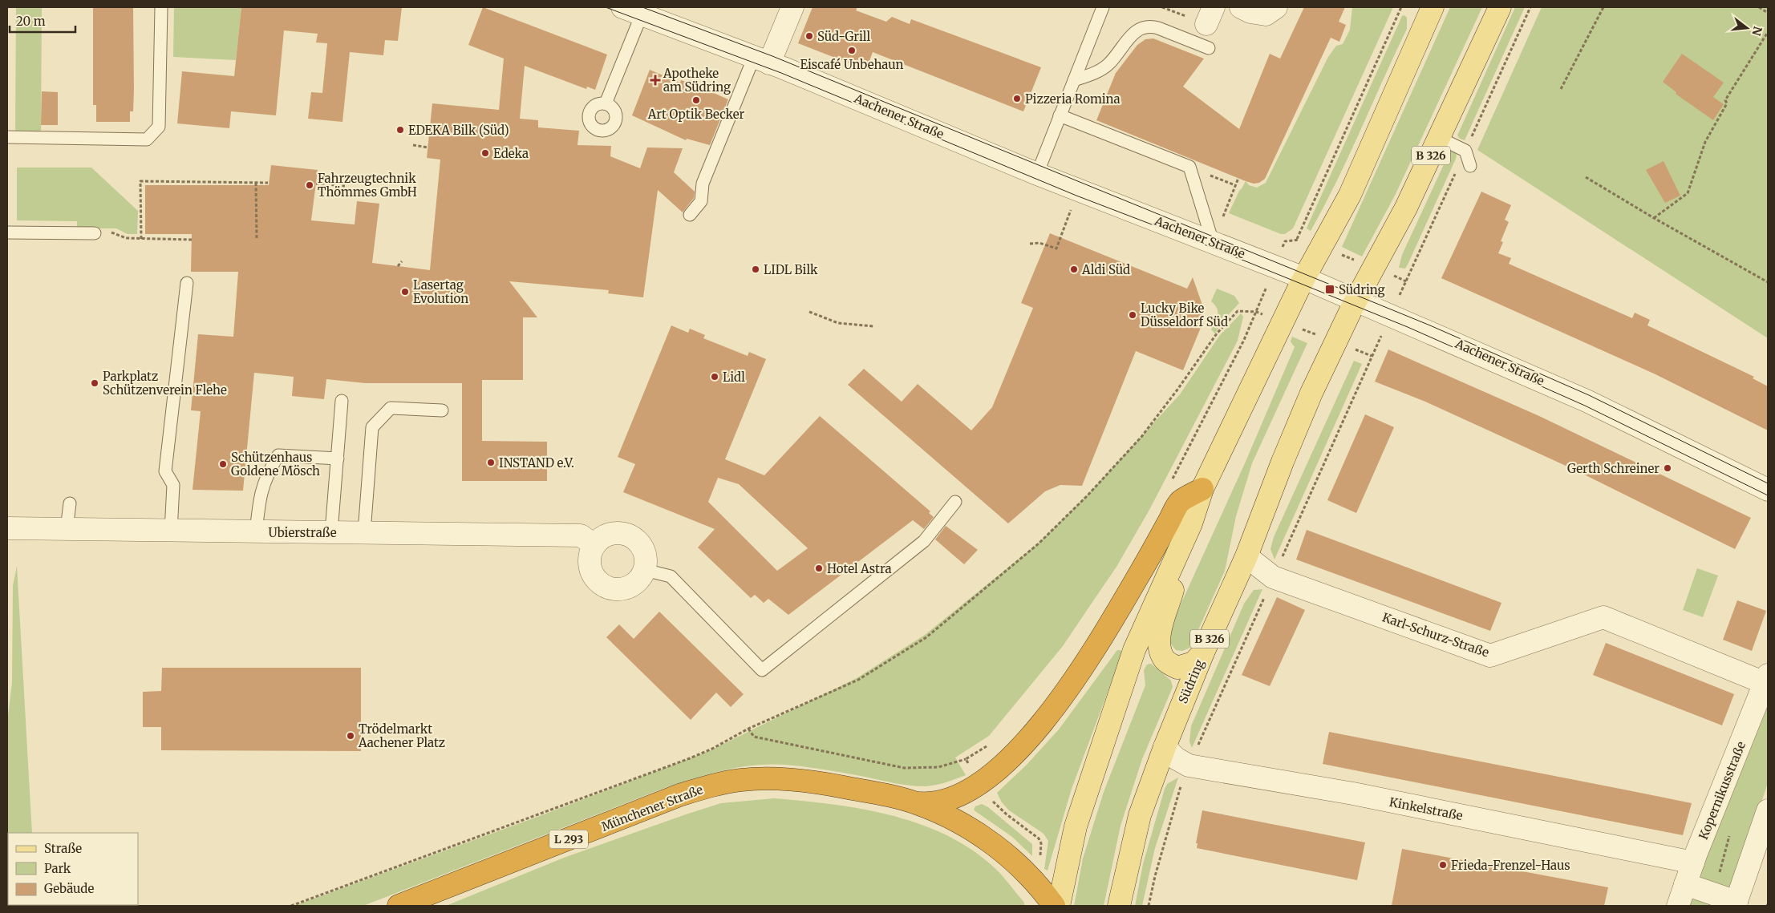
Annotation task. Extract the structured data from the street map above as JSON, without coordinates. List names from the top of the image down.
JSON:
{
  "streets": {
    "highway": ["Münchener Straße", "L 293"],
    "main road": ["B 326", "Südring"],
    "street": [
      "Aachener Straße",
      "Ubierstraße",
      "Karl-Schurz-Straße",
      "Kopernikusstraße",
      "Kinkelstraße"
    ]
  },
  "crossings": [
    ["Aachener Straße", "Südring"],
    ["Karl-Schurz-Straße", "Südring"],
    ["Karl-Schurz-Straße", "Kopernikusstraße"],
    ["Südring", "Kinkelstraße"],
    ["Kopernikusstraße", "Kinkelstraße"]
  ],
  "places": {
    "other": [
      "Süd-Grill",
      "Eiscafé Unbehaun",
      "Pizzeria Romina",
      "Art Optik Becker",
      "EDEKA Bilk (Süd)",
      "Edeka",
      "Fahrzeugtechnik Thömmes GmbH",
      "LIDL Bilk",
      "Aldi Süd",
      "Lasertag Evolution",
      "Lucky Bike Düsseldorf Süd",
      "Lidl",
      "Parkplatz Schützenverein Flehe",
      "INSTAND e.V.",
      "Schützenhaus Goldene Mösch",
      "Gerth Schreiner",
      "Hotel Astra",
      "Trödelmarkt Aachener Platz",
      "Frieda-Frenzel-Haus"
    ],
    "health": ["Apotheke am Südring"],
    "transit": ["Südring"]
  },
  "legend": ["Straße", "Park", "Gebäude"],
  "scale_bar": "20 m",
  "north": "right"
}
